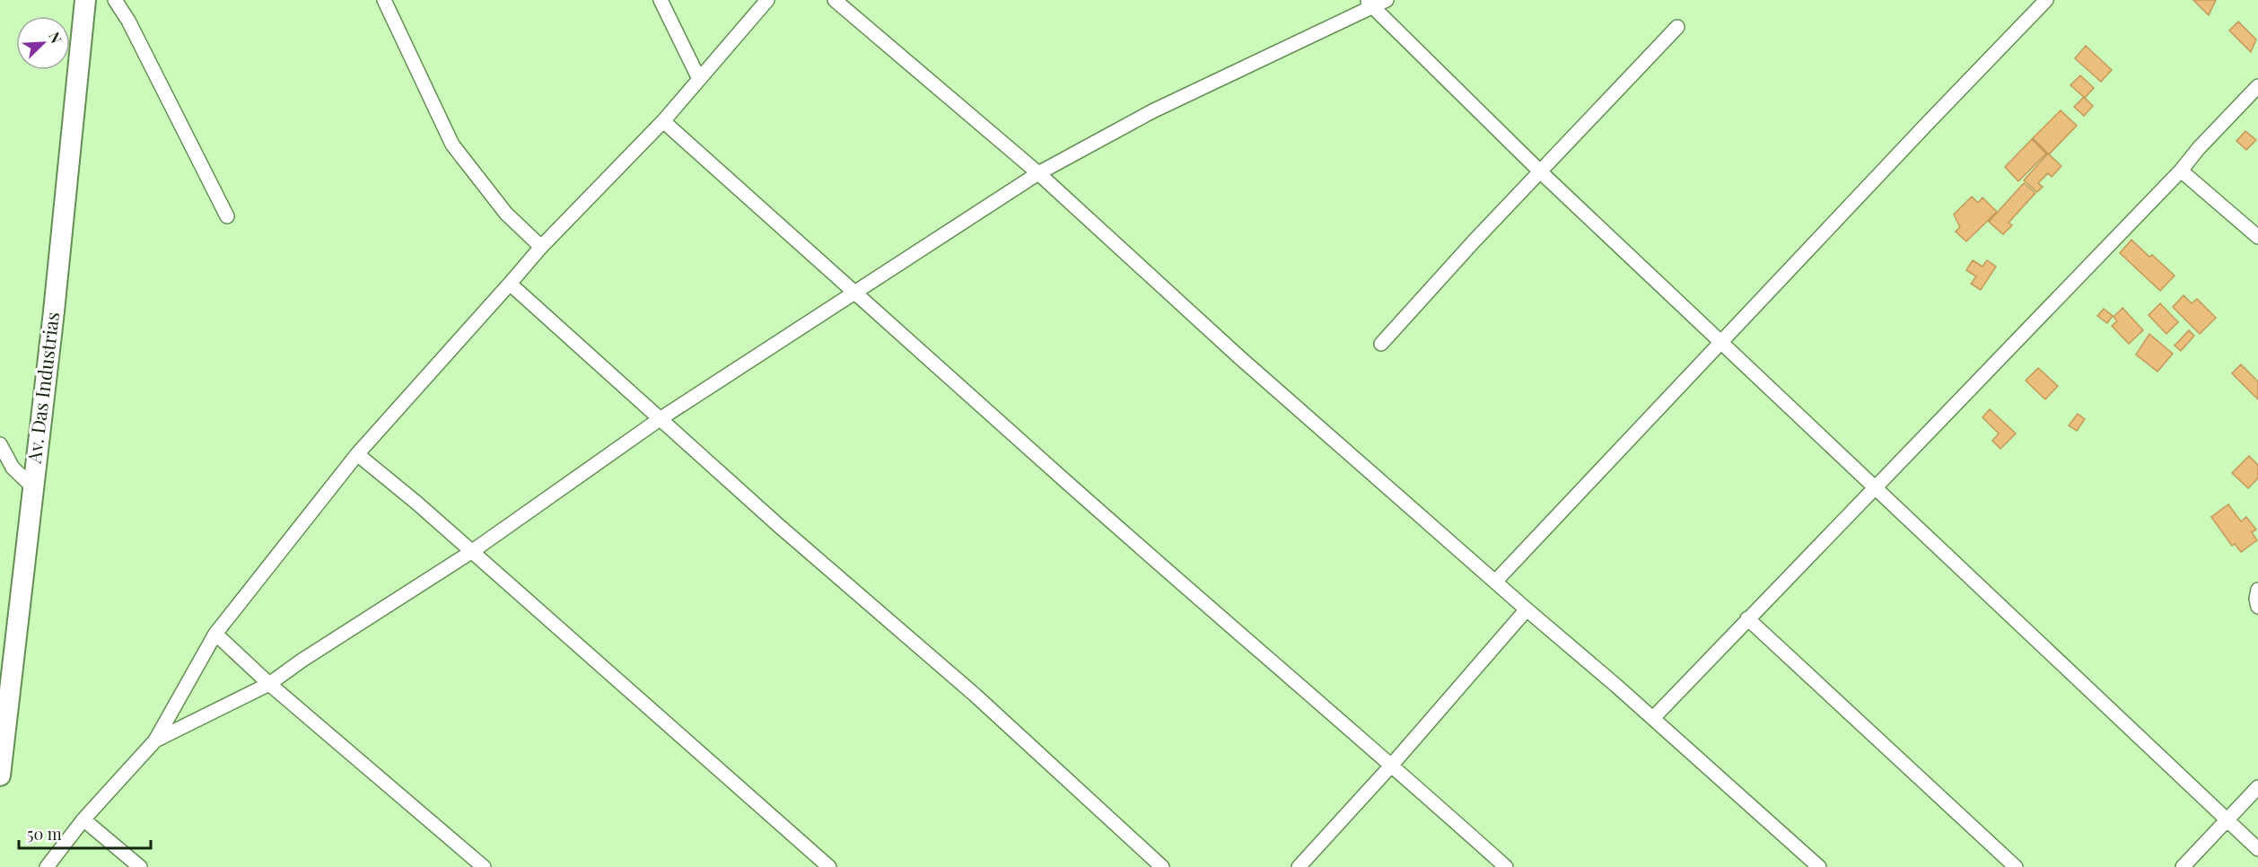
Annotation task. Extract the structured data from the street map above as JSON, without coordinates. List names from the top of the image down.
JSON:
{
  "streets": {
    "main road": ["Av. Das Industrias"]
  },
  "scale_bar": "50 m",
  "north": "top right"
}
